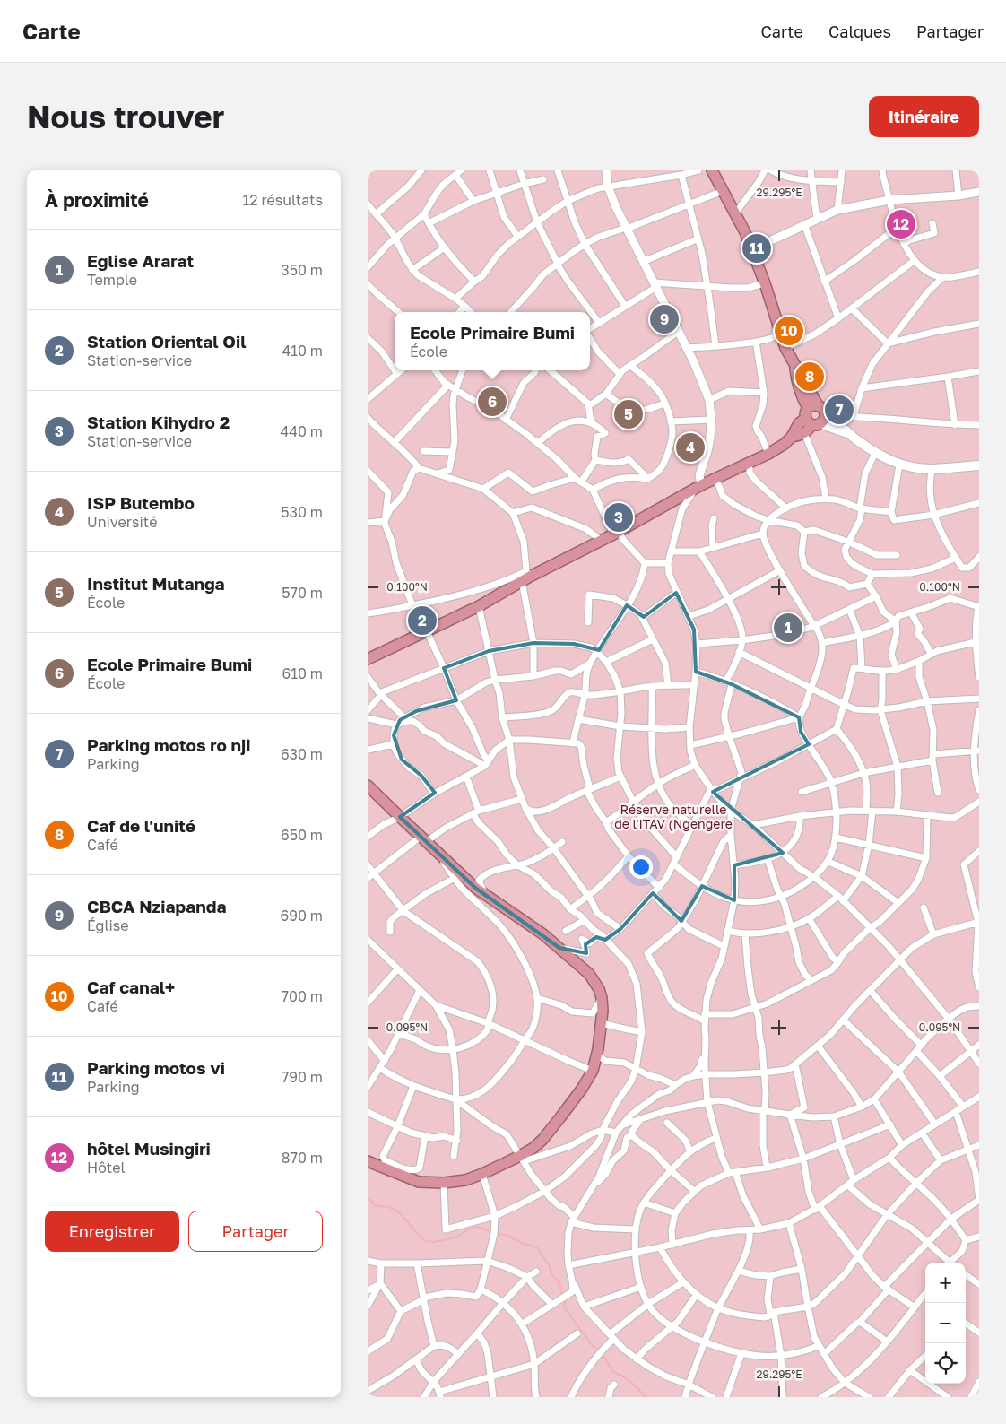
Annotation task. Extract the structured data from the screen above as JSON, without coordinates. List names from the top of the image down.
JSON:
{
  "parks": ["Réserve naturelle de l'ITAV (Ngengere"],
  "page": {
    "header": "Carte",
    "nav": ["Carte", "Calques", "Partager"],
    "buttons": [
      "Itinéraire",
      ["Enregistrer", "Partager"]
    ],
    "title": "Nous trouver",
    "heading": ["À proximité", "12 résultats"],
    "pins": [
      "12",
      "11",
      "9",
      "10",
      "8",
      "6",
      "7",
      "5",
      "4",
      "3",
      "2",
      "1"
    ],
    "list": [
      {
        "mark": "1",
        "name": "Eglise Ararat",
        "note": "Temple",
        "value": "350 m"
      },
      {
        "mark": "2",
        "name": "Station Oriental Oil",
        "note": "Station-service",
        "value": "410 m"
      },
      {
        "mark": "3",
        "name": "Station Kihydro 2",
        "note": "Station-service",
        "value": "440 m"
      },
      {
        "mark": "4",
        "name": "ISP Butembo",
        "note": "Université",
        "value": "530 m"
      },
      {
        "mark": "5",
        "name": "Institut Mutanga",
        "note": "École",
        "value": "570 m"
      },
      {
        "mark": "6",
        "name": "Ecole Primaire Bumi",
        "note": "École",
        "value": "610 m"
      },
      {
        "mark": "7",
        "name": "Parking motos ro nji",
        "note": "Parking",
        "value": "630 m"
      },
      {
        "mark": "8",
        "name": "Caf de l'unité",
        "note": "Café",
        "value": "650 m"
      },
      {
        "mark": "9",
        "name": "CBCA Nziapanda",
        "note": "Église",
        "value": "690 m"
      },
      {
        "mark": "10",
        "name": "Caf canal+",
        "note": "Café",
        "value": "700 m"
      },
      {
        "mark": "11",
        "name": "Parking motos vi",
        "note": "Parking",
        "value": "790 m"
      },
      {
        "mark": "12",
        "name": "hôtel Musingiri",
        "note": "Hôtel",
        "value": "870 m"
      }
    ],
    "popup": ["Ecole Primaire Bumi", "École"],
    "map_buttons": ["+", "−"]
  },
  "coordinates": ["29.295°E", "0.100°N", "0.095°N"]
}
